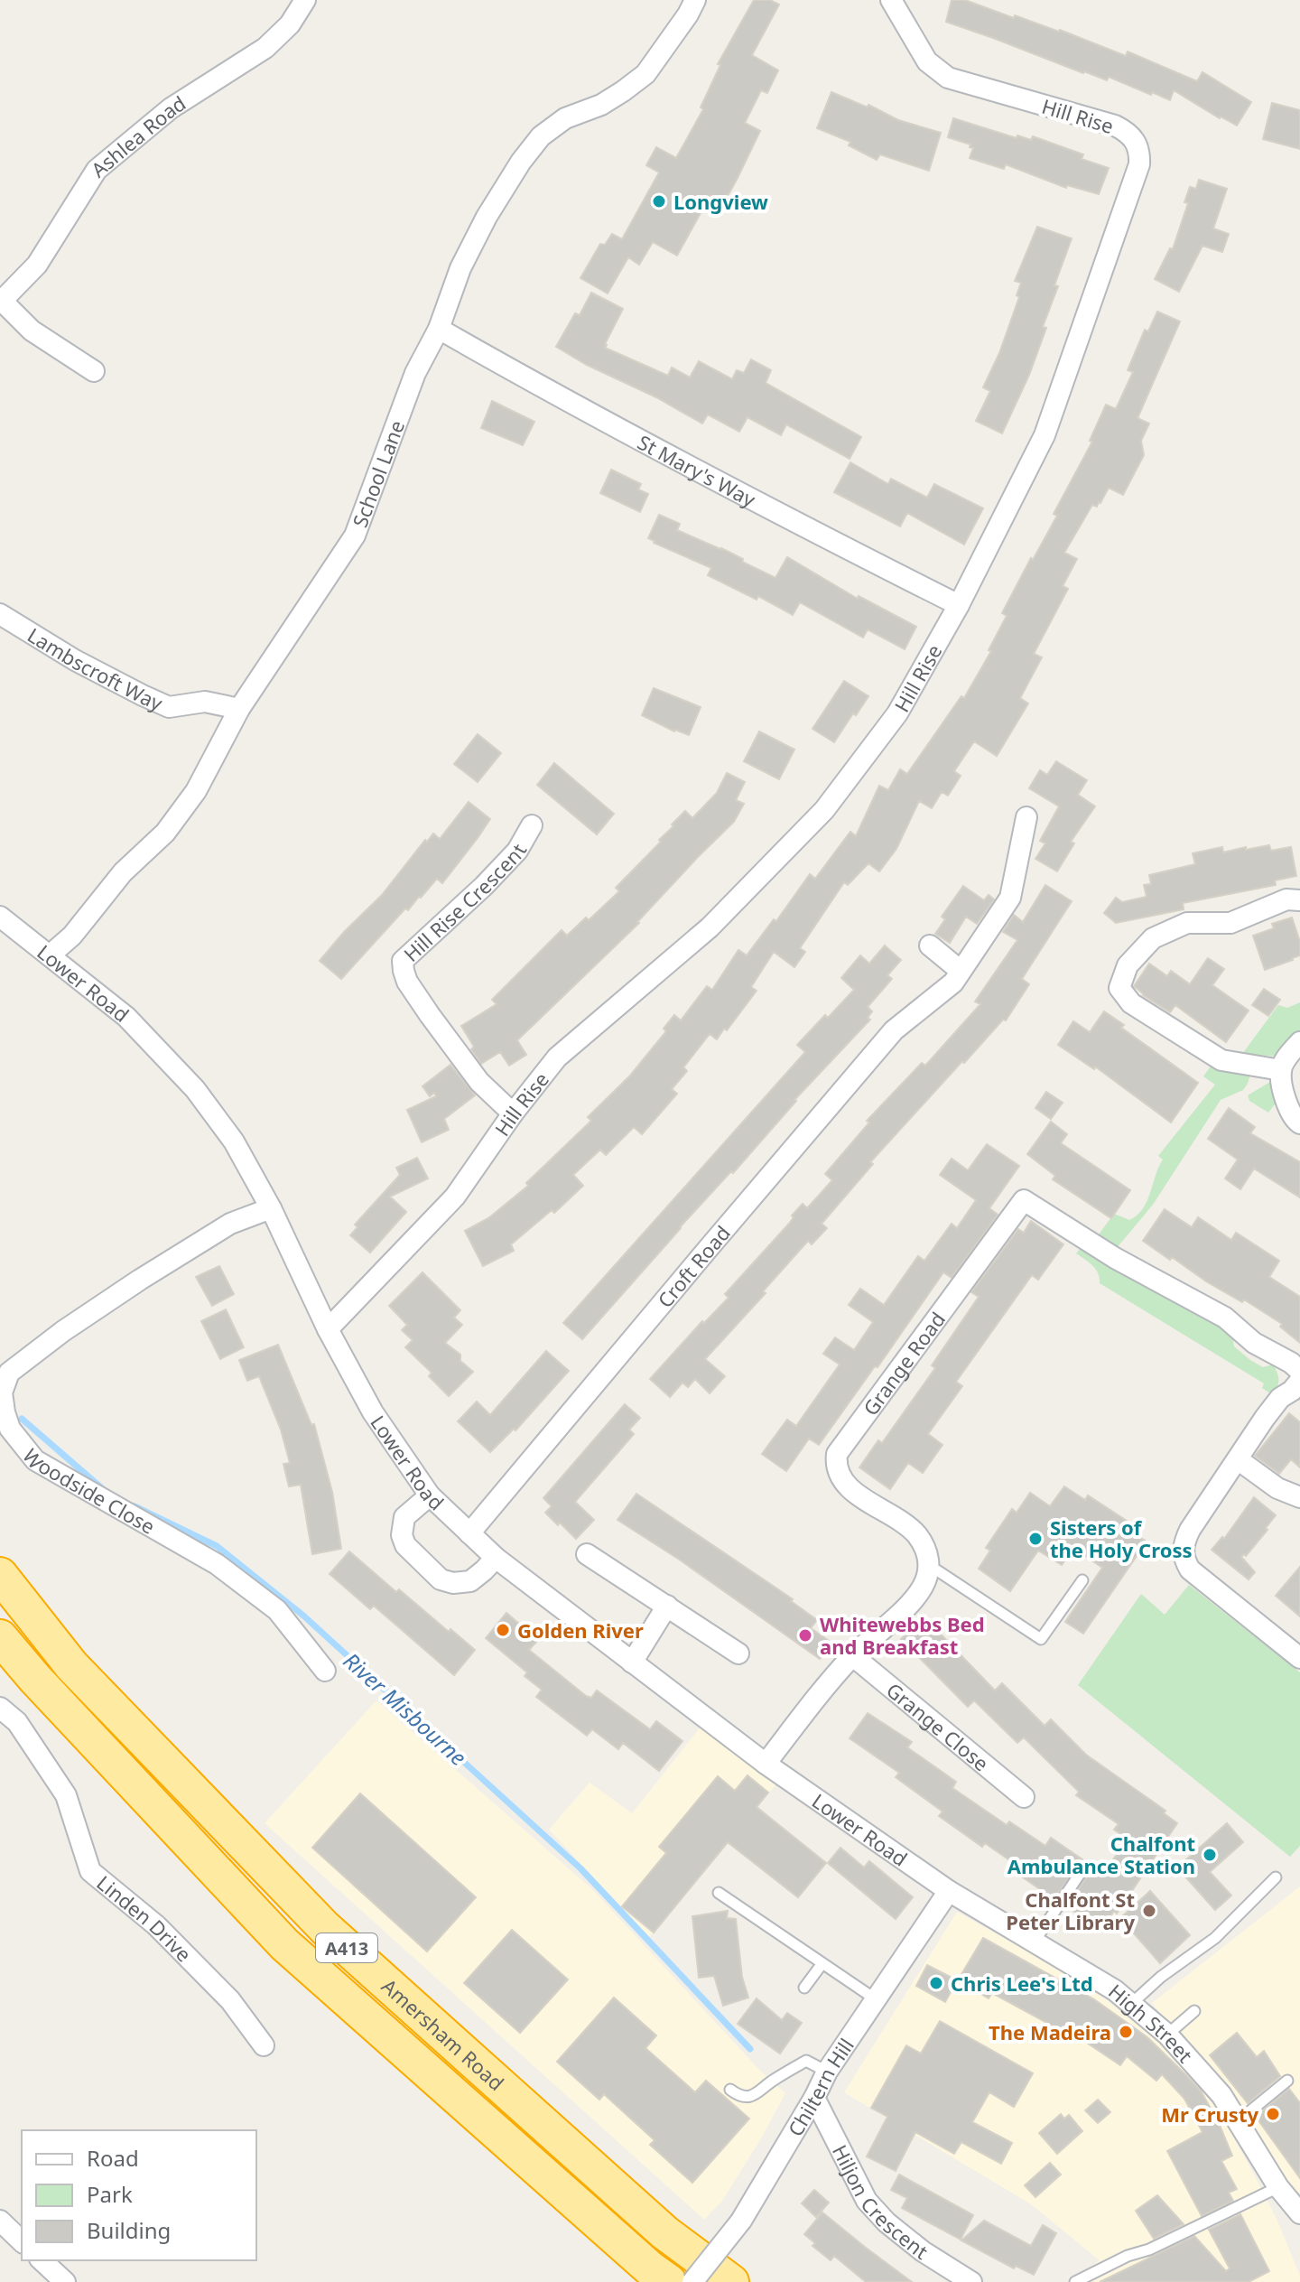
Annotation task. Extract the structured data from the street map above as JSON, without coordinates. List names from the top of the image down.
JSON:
{
  "streets": {
    "highway": ["A413", "Amersham Road"],
    "street": [
      "Hill Rise",
      "Ashlea Road",
      "St Mary's Way",
      "School Lane",
      "Lambscroft Way",
      "Hill Rise Crescent",
      "Lower Road",
      "Croft Road",
      "Grange Road",
      "Woodside Close",
      "Grange Close",
      "Linden Drive",
      "High Street",
      "Chiltern Hill",
      "Hiljon Crescent"
    ]
  },
  "crossings": [
    ["Hill Rise", "St Mary's Way"],
    ["Hill Rise", "Hill Rise Crescent"],
    ["Hill Rise", "Lower Road"],
    ["St Mary's Way", "School Lane"],
    ["School Lane", "Lambscroft Way"],
    ["School Lane", "Lower Road"],
    ["Lower Road", "Croft Road"],
    ["Lower Road", "Woodside Close"],
    ["Lower Road", "High Street"],
    ["Lower Road", "Chiltern Hill"],
    ["High Street", "Chiltern Hill"],
    ["Chiltern Hill", "Hiljon Crescent"]
  ],
  "water": ["River Misbourne"],
  "places": [
    "Longview",
    "Sisters of the Holy Cross",
    "Golden River",
    "Whitewebbs Bed and Breakfast",
    "Chalfont Ambulance Station",
    "Chalfont St Peter Library",
    "Chris Lee's Ltd",
    "The Madeira",
    "Mr Crusty"
  ],
  "legend": ["Road", "Park", "Building"]
}
